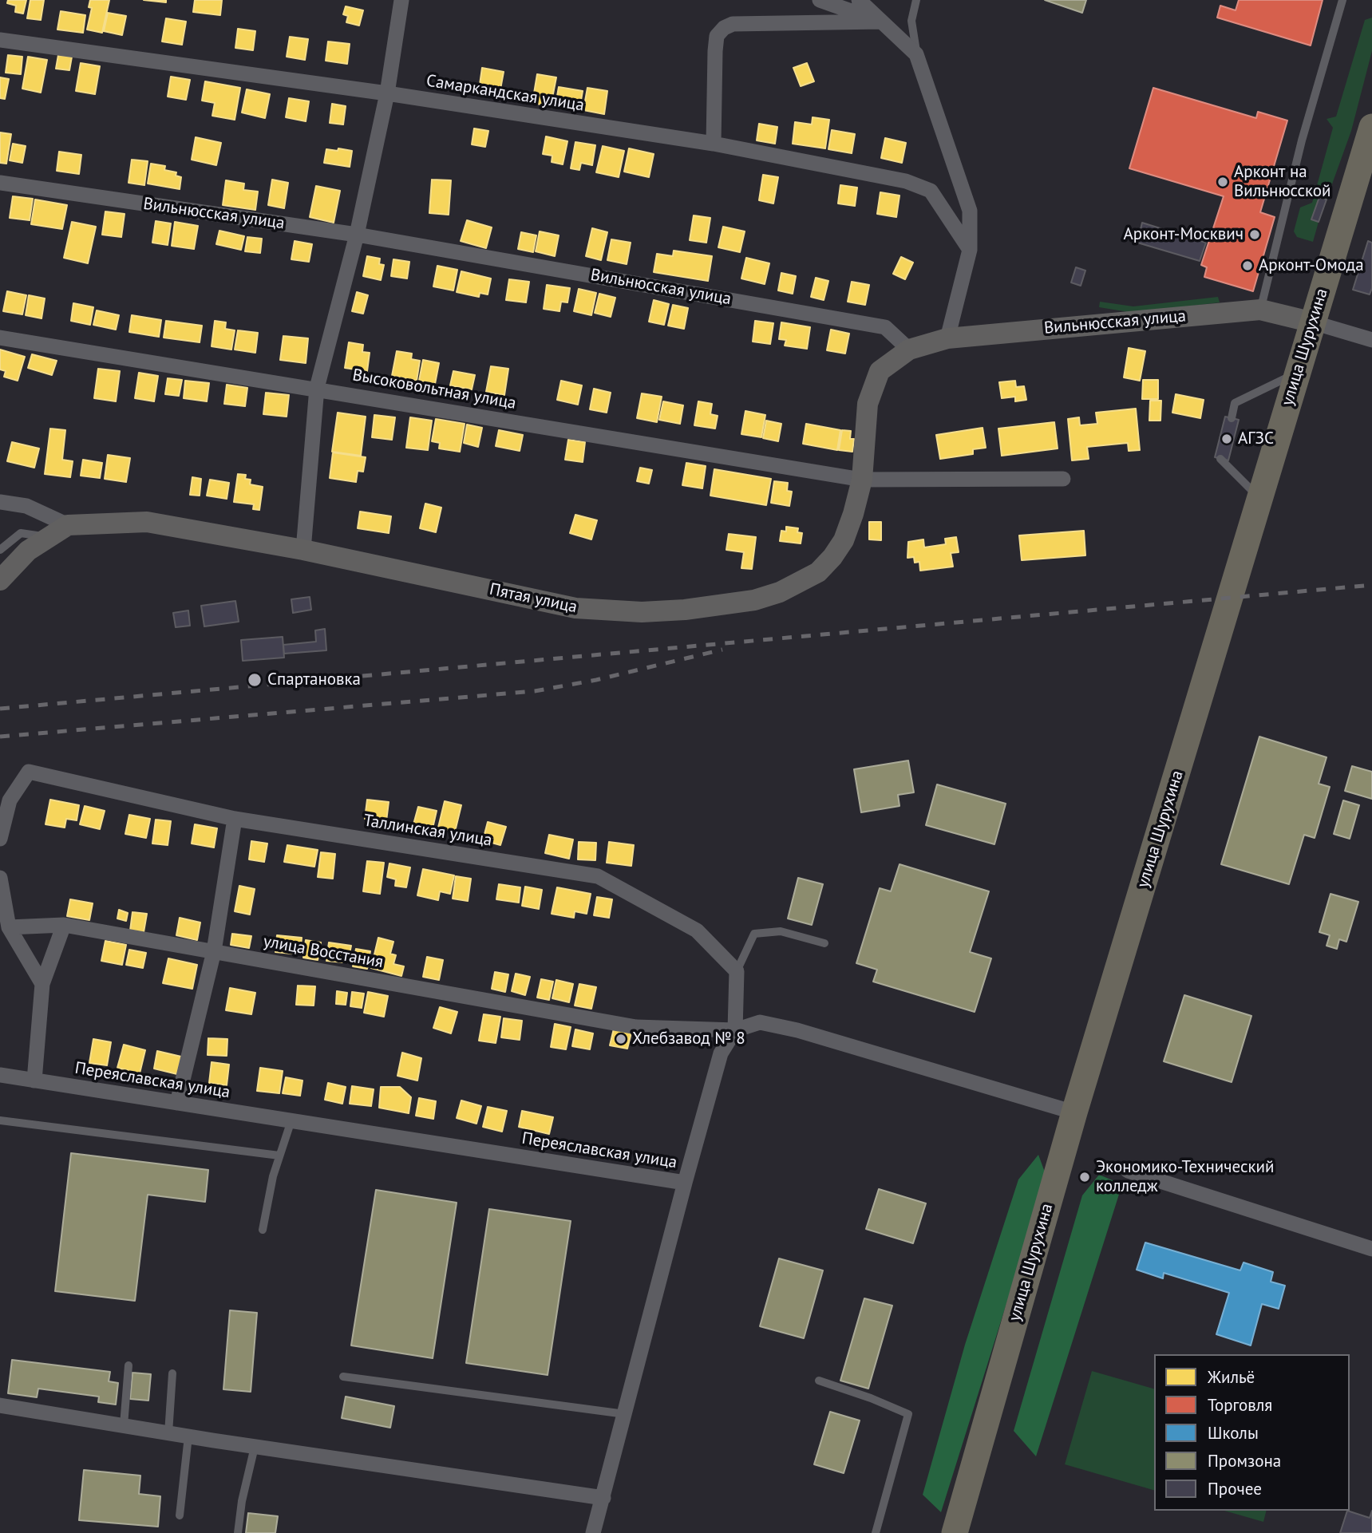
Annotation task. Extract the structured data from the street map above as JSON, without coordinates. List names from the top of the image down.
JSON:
{
  "streets": {
    "highway": ["улица Шурухина"],
    "street": [
      "Самаркандская улица",
      "Вильнюсская улица",
      "Высоковольтная улица",
      "Пятая улица",
      "Таллинская улица",
      "улица Восстания",
      "Переяславская улица"
    ]
  },
  "crossings": [
    ["Вильнюсская улица", "улица Шурухина"],
    ["Вильнюсская улица", "Пятая улица"],
    ["Высоковольтная улица", "Пятая улица"],
    ["улица Восстания", "Переяславская улица"]
  ],
  "places": [
    "Арконт на Вильнюсской",
    "Арконт-Москвич",
    "Арконт-Омода",
    "АГЗС",
    "Спартановка",
    "Хлебзавод № 8",
    "Экономико-Технический колледж"
  ],
  "legend": [
    "Жильё",
    "Торговля",
    "Школы",
    "Промзона",
    "Прочее"
  ]
}
